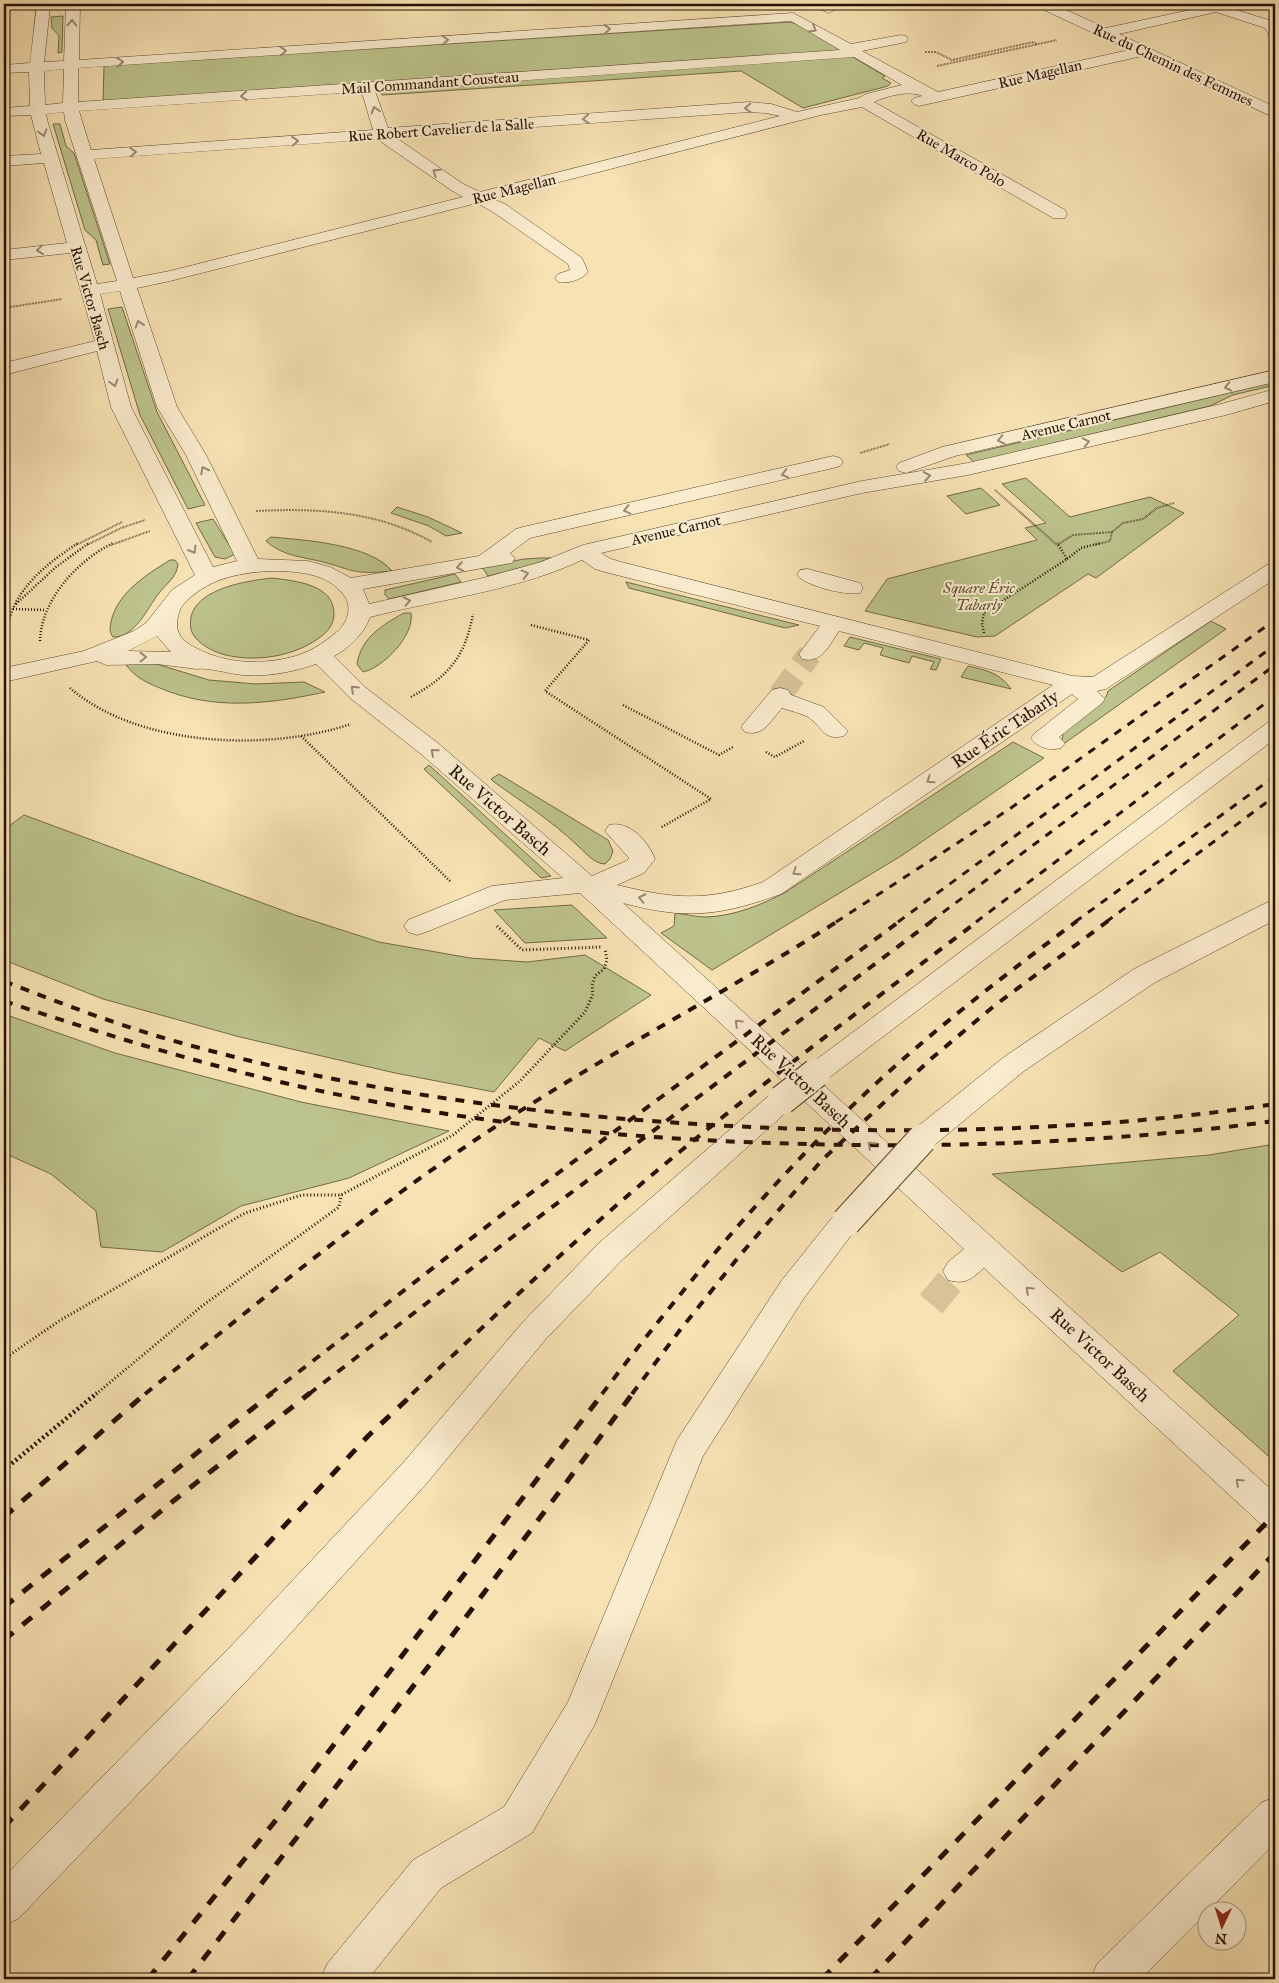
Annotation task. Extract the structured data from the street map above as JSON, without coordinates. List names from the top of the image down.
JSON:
{
  "streets": {
    "street": [
      "Rue du Chemin des Femmes",
      "Rue Magellan",
      "Mail Commandant Cousteau",
      "Rue Robert Cavelier de la Salle",
      "Rue Marco Polo",
      "Rue Victor Basch",
      "Avenue Carnot",
      "Rue Éric Tabarly"
    ]
  },
  "crossings": [
    ["Rue du Chemin des Femmes", "Rue Magellan"],
    ["Rue Magellan", "Rue Robert Cavelier de la Salle"],
    ["Rue Magellan", "Rue Marco Polo"],
    ["Rue Magellan", "Rue Victor Basch"],
    ["Mail Commandant Cousteau", "Rue Victor Basch"],
    ["Rue Victor Basch", "Rue Éric Tabarly"],
    ["Avenue Carnot", "Rue Éric Tabarly"]
  ],
  "parks": ["Square Éric Tabarly"],
  "north": "bottom"
}
